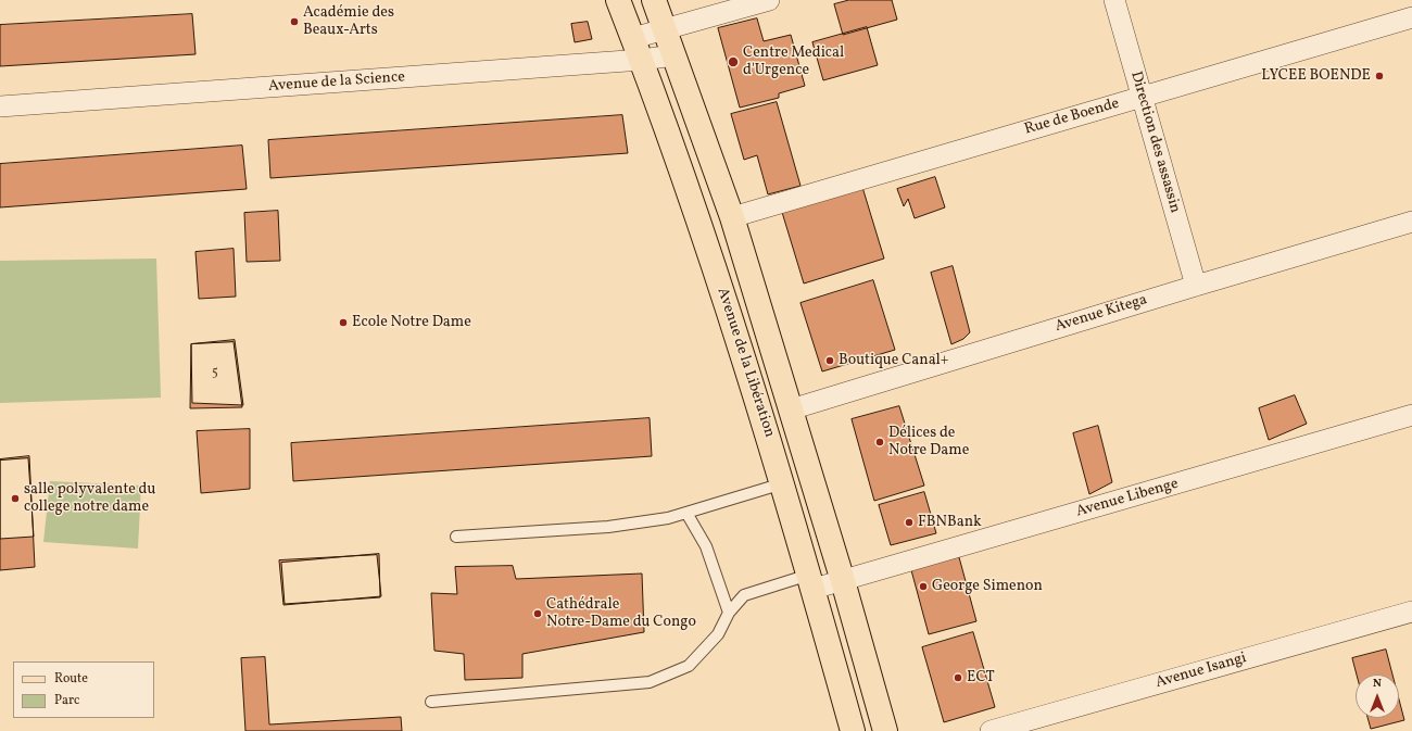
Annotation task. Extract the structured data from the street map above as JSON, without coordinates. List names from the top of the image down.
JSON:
{
  "streets": {
    "main road": ["Avenue de la Libération"],
    "street": [
      "Avenue de la Science",
      "Rue de Boende",
      "Direction des assassin",
      "Avenue Kitega",
      "Avenue Libenge",
      "Avenue Isangi"
    ]
  },
  "crossings": [
    ["Avenue de la Science", "Avenue de la Libération"],
    ["Rue de Boende", "Direction des assassin"],
    ["Rue de Boende", "Avenue de la Libération"],
    ["Direction des assassin", "Avenue Kitega"],
    ["Avenue Kitega", "Avenue de la Libération"],
    ["Avenue de la Libération", "Avenue Libenge"]
  ],
  "places": [
    "Académie des Beaux-Arts",
    "Centre Medical d'Urgence",
    "LYCEE BOENDE",
    "Ecole Notre Dame",
    "Boutique Canal+",
    "Délices de Notre Dame",
    "salle polyvalente du college notre dame",
    "FBNBank",
    "George Simenon",
    "Cathédrale Notre-Dame du Congo",
    "ECT"
  ],
  "house_numbers": ["5"],
  "legend": ["Route", "Parc"],
  "north": "top"
}
